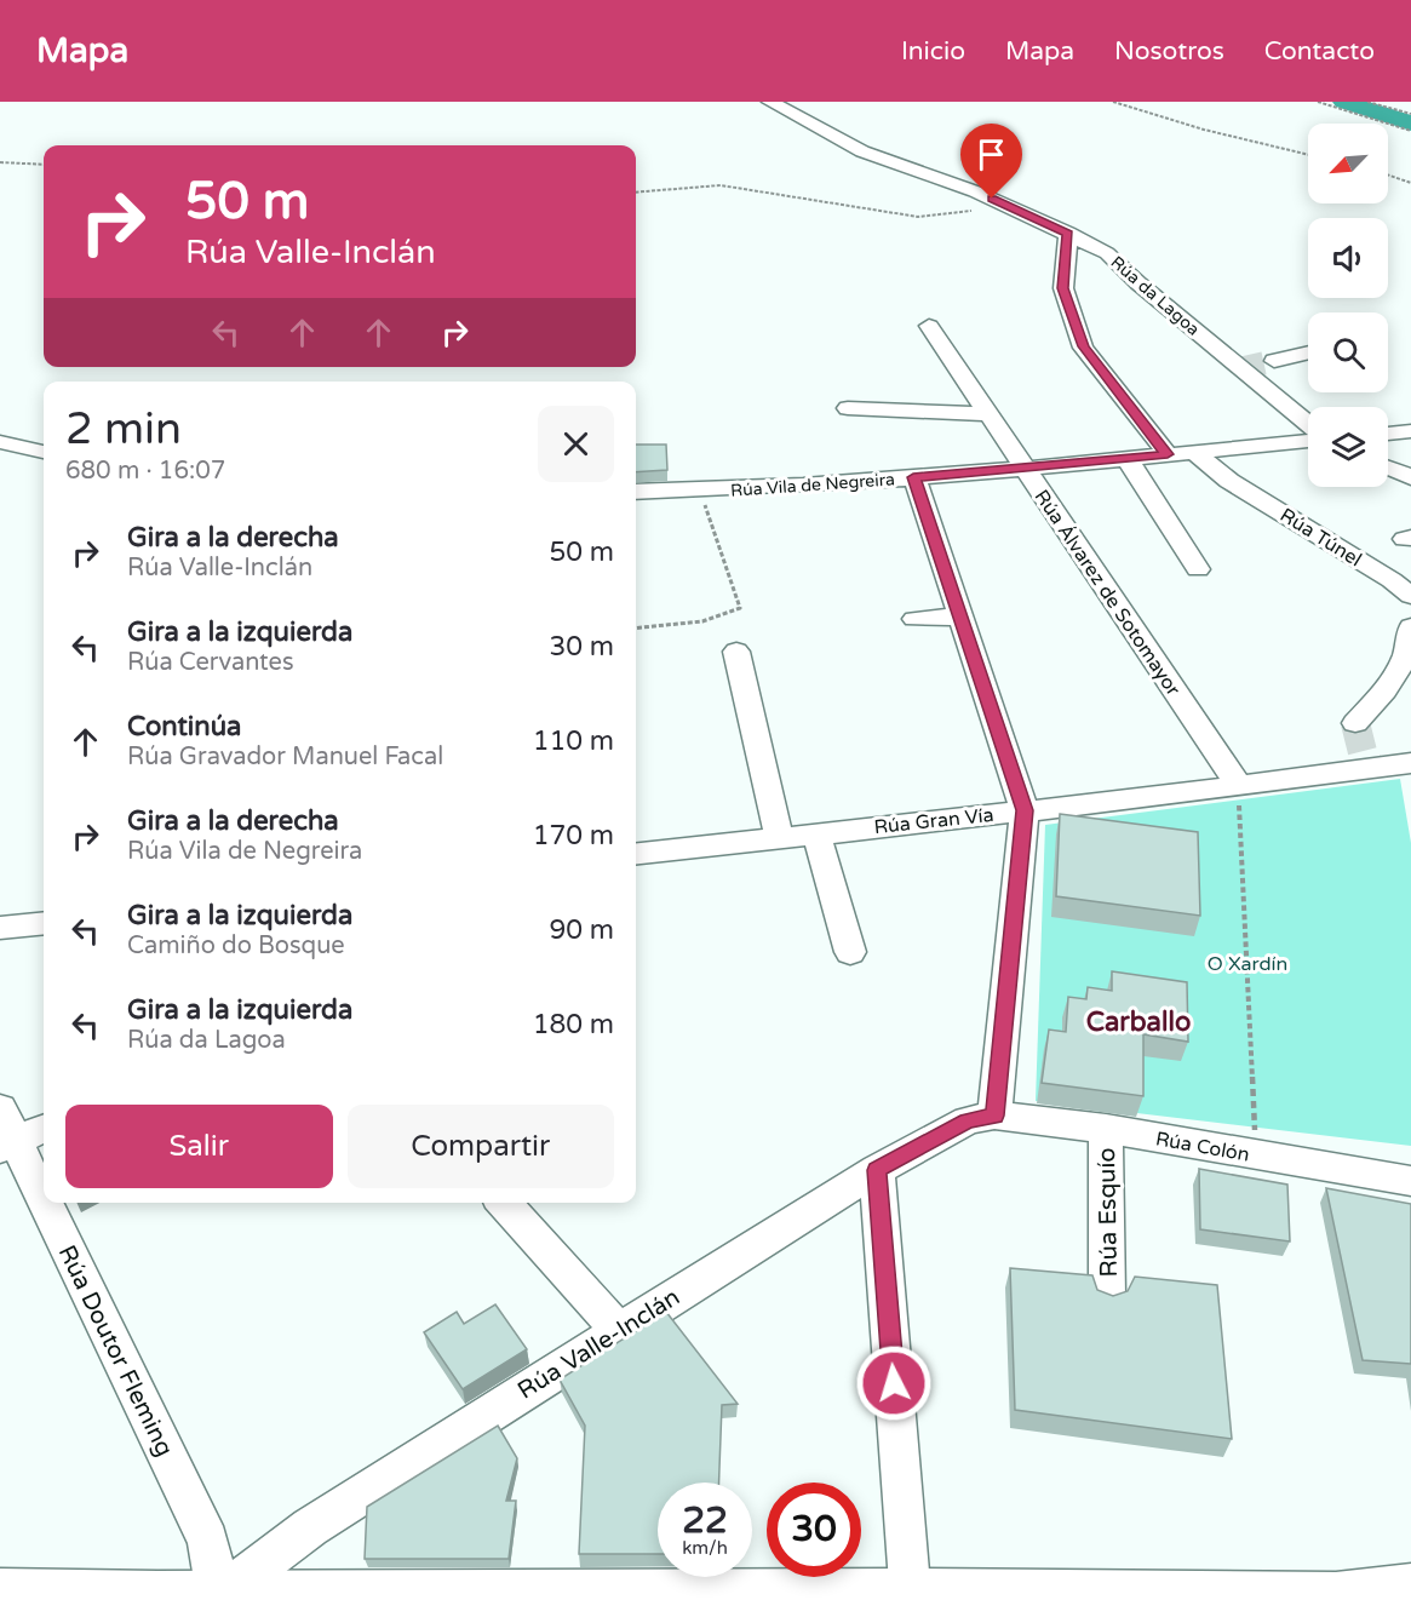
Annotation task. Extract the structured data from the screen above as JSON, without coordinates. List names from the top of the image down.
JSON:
{
  "streets": {
    "street": [
      "Rúa da Lagoa",
      "Rúa Vila de Negreira",
      "Rúa Túnel",
      "Rúa Álvarez de Sotomayor",
      "Rúa Gran Vía",
      "Rúa Colón",
      "Rúa Esquío",
      "Rúa Valle-Inclán",
      "Rúa Doutor Fleming"
    ]
  },
  "crossings": [
    ["Rúa Vila de Negreira", "Rúa Túnel"],
    ["Rúa Vila de Negreira", "Rúa Álvarez de Sotomayor"],
    ["Rúa Álvarez de Sotomayor", "Rúa Gran Vía"],
    ["Rúa Colón", "Rúa Esquío"],
    ["Rúa Colón", "Rúa Valle-Inclán"],
    ["Rúa Valle-Inclán", "Rúa Doutor Fleming"]
  ],
  "districts": ["Carballo"],
  "parks": ["O Xardín"],
  "north": "bottom left",
  "page": {
    "header": "Mapa",
    "nav": [
      "Inicio",
      "Mapa",
      "Nosotros",
      "Contacto"
    ],
    "turn": ["50 m", "Rúa Valle-Inclán"],
    "heading": ["2 min", "680 m · 16:07"],
    "list": [
      {
        "name": "Gira a la derecha",
        "note": "Rúa Valle-Inclán",
        "value": "50 m"
      },
      {
        "name": "Gira a la izquierda",
        "note": "Rúa Cervantes",
        "value": "30 m"
      },
      {
        "name": "Continúa",
        "note": "Rúa Gravador Manuel Facal",
        "value": "110 m"
      },
      {
        "name": "Gira a la derecha",
        "note": "Rúa Vila de Negreira",
        "value": "170 m"
      },
      {
        "name": "Gira a la izquierda",
        "note": "Camiño do Bosque",
        "value": "90 m"
      },
      {
        "name": "Gira a la izquierda",
        "note": "Rúa da Lagoa",
        "value": "180 m"
      }
    ],
    "buttons": ["Salir", "Compartir"],
    "speed": "22 km/h",
    "limit": "30"
  }
}
